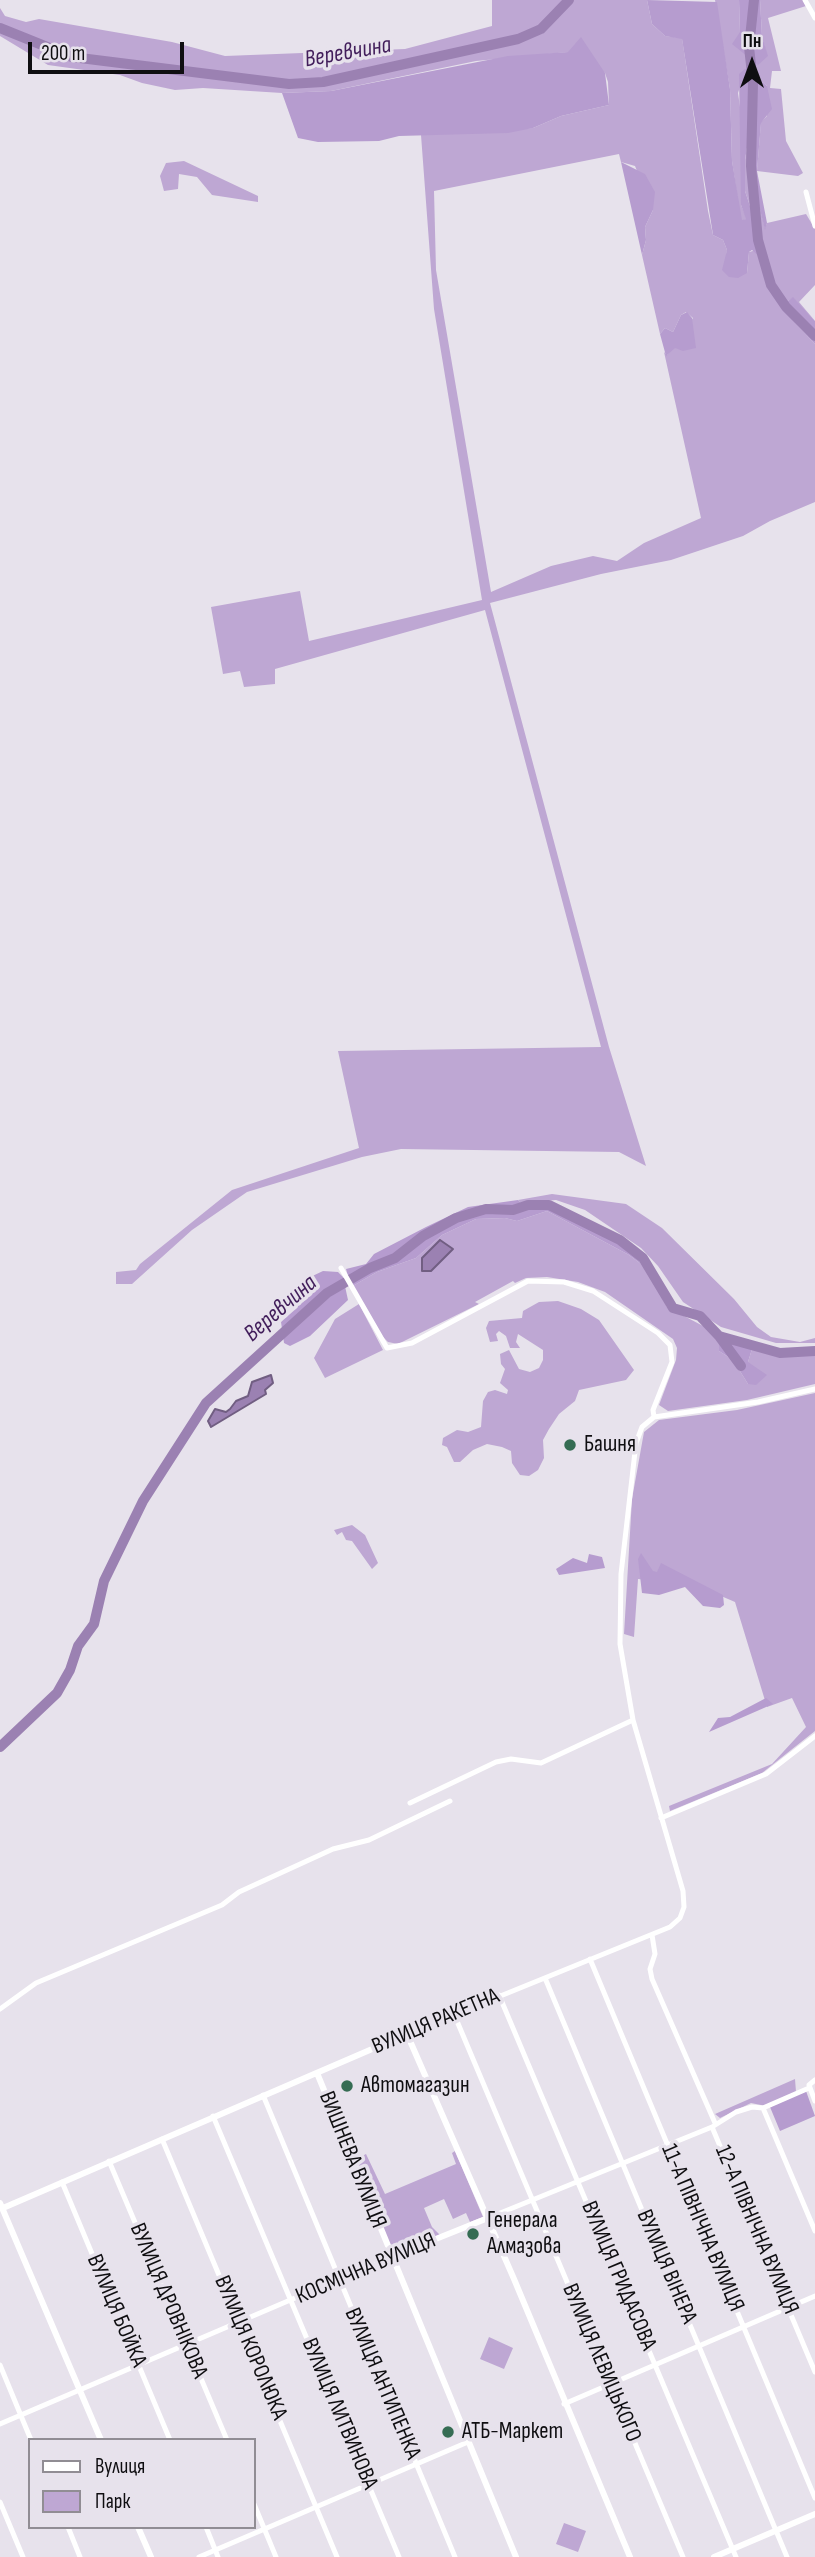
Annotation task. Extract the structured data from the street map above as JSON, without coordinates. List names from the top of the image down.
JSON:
{
  "streets": {
    "street": [
      "ВУЛИЦЯ РАКЕТНА",
      "ВИШНЕВА ВУЛИЦЯ",
      "11-А ПІВНІЧНА ВУЛИЦЯ",
      "12-А ПІВНІЧНА ВУЛИЦЯ",
      "ВУЛИЦЯ ВІНЕРА",
      "КОСМІЧНА ВУЛИЦЯ",
      "ВУЛИЦЯ ГРИДАСОВА",
      "ВУЛИЦЯ ДРОВНІКОВА",
      "ВУЛИЦЯ БОЙКА",
      "ВУЛИЦЯ КОРОЛЮКА",
      "ВУЛИЦЯ ЛЕВИЦЬКОГО",
      "ВУЛИЦЯ АНТИПЕНКА",
      "ВУЛИЦЯ ЛИТВИНОВА"
    ]
  },
  "crossings": [
    ["ВУЛИЦЯ РАКЕТНА", "ВИШНЕВА ВУЛИЦЯ"],
    ["ВУЛИЦЯ РАКЕТНА", "11-А ПІВНІЧНА ВУЛИЦЯ"],
    ["ВУЛИЦЯ РАКЕТНА", "12-А ПІВНІЧНА ВУЛИЦЯ"],
    ["ВУЛИЦЯ РАКЕТНА", "ВУЛИЦЯ ВІНЕРА"],
    ["ВУЛИЦЯ РАКЕТНА", "ВУЛИЦЯ ГРИДАСОВА"],
    ["ВУЛИЦЯ РАКЕТНА", "ВУЛИЦЯ ДРОВНІКОВА"],
    ["ВУЛИЦЯ РАКЕТНА", "ВУЛИЦЯ БОЙКА"],
    ["ВУЛИЦЯ РАКЕТНА", "ВУЛИЦЯ КОРОЛЮКА"],
    ["ВУЛИЦЯ РАКЕТНА", "ВУЛИЦЯ ЛЕВИЦЬКОГО"],
    ["ВУЛИЦЯ РАКЕТНА", "ВУЛИЦЯ АНТИПЕНКА"],
    ["ВУЛИЦЯ РАКЕТНА", "ВУЛИЦЯ ЛИТВИНОВА"],
    ["ВИШНЕВА ВУЛИЦЯ", "КОСМІЧНА ВУЛИЦЯ"],
    ["11-А ПІВНІЧНА ВУЛИЦЯ", "КОСМІЧНА ВУЛИЦЯ"],
    ["12-А ПІВНІЧНА ВУЛИЦЯ", "КОСМІЧНА ВУЛИЦЯ"],
    ["ВУЛИЦЯ ВІНЕРА", "КОСМІЧНА ВУЛИЦЯ"],
    ["КОСМІЧНА ВУЛИЦЯ", "ВУЛИЦЯ ГРИДАСОВА"],
    ["КОСМІЧНА ВУЛИЦЯ", "ВУЛИЦЯ ДРОВНІКОВА"],
    ["КОСМІЧНА ВУЛИЦЯ", "ВУЛИЦЯ БОЙКА"],
    ["КОСМІЧНА ВУЛИЦЯ", "ВУЛИЦЯ КОРОЛЮКА"],
    ["КОСМІЧНА ВУЛИЦЯ", "ВУЛИЦЯ ЛЕВИЦЬКОГО"],
    ["КОСМІЧНА ВУЛИЦЯ", "ВУЛИЦЯ АНТИПЕНКА"],
    ["КОСМІЧНА ВУЛИЦЯ", "ВУЛИЦЯ ЛИТВИНОВА"]
  ],
  "water": ["Веревчина"],
  "places": [
    "Башня",
    "Автомагазин",
    "Генерала Алмазова",
    "АТБ-Маркет"
  ],
  "legend": ["Вулиця", "Парк"],
  "scale_bar": "200 m",
  "north": "top"
}
